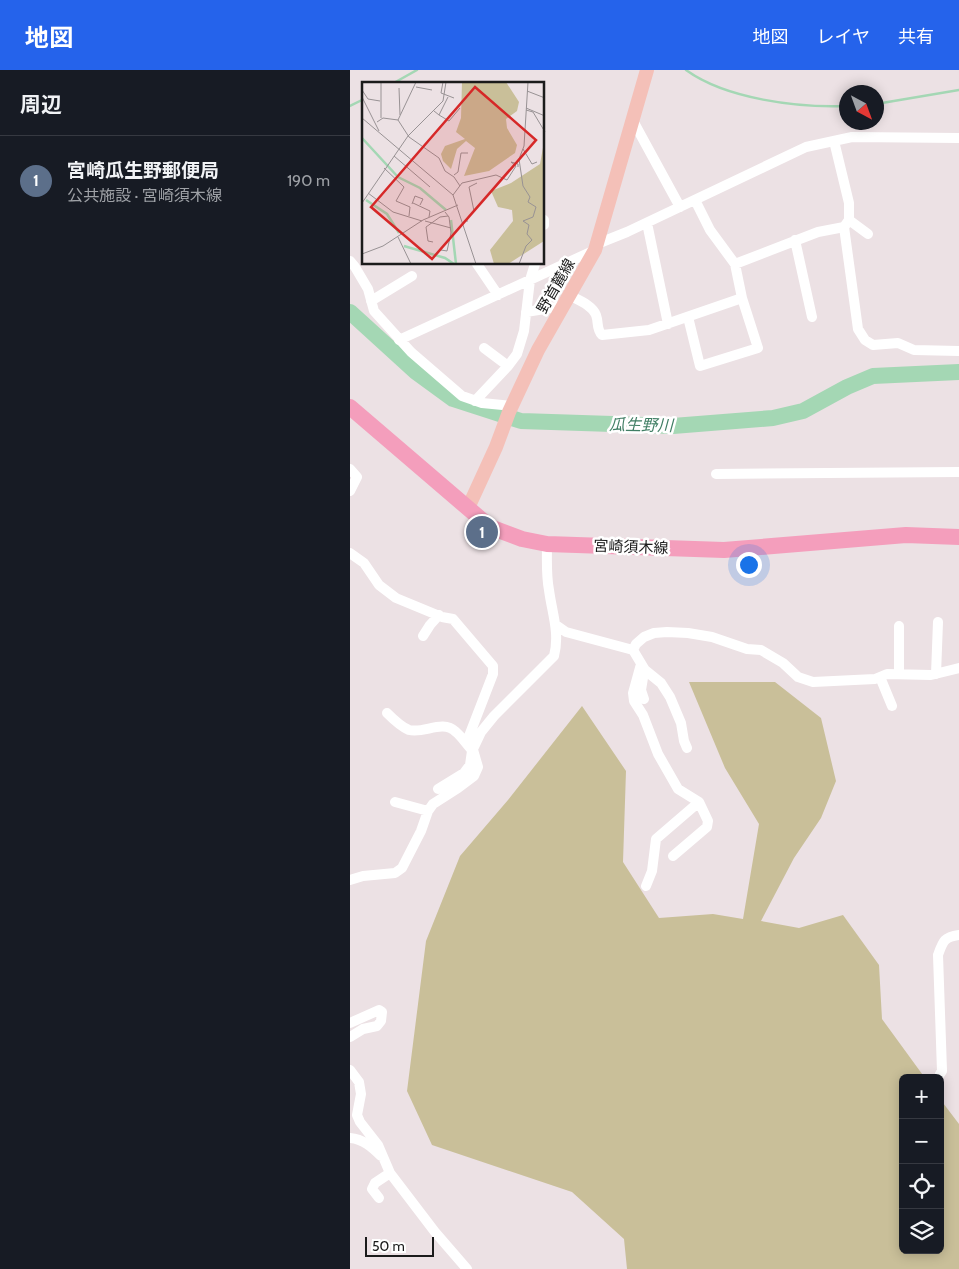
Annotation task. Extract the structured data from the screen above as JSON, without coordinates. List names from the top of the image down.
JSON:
{
  "streets": {
    "main road": ["野首麓線", "宮崎須木線"]
  },
  "crossings": [
    ["野首麓線", "宮崎須木線"]
  ],
  "water": ["瓜生野川"],
  "scale_bar": "50 m",
  "north": "bottom right",
  "page": {
    "header": "地図",
    "nav": ["地図", "レイヤ", "共有"],
    "heading": "周辺",
    "list": [
      {
        "mark": "1",
        "name": "宮崎瓜生野郵便局",
        "note": "公共施設 · 宮崎須木線",
        "value": "190 m"
      }
    ],
    "pins": "1",
    "map_buttons": ["+", "−"],
    "scale": "50 m"
  }
}
